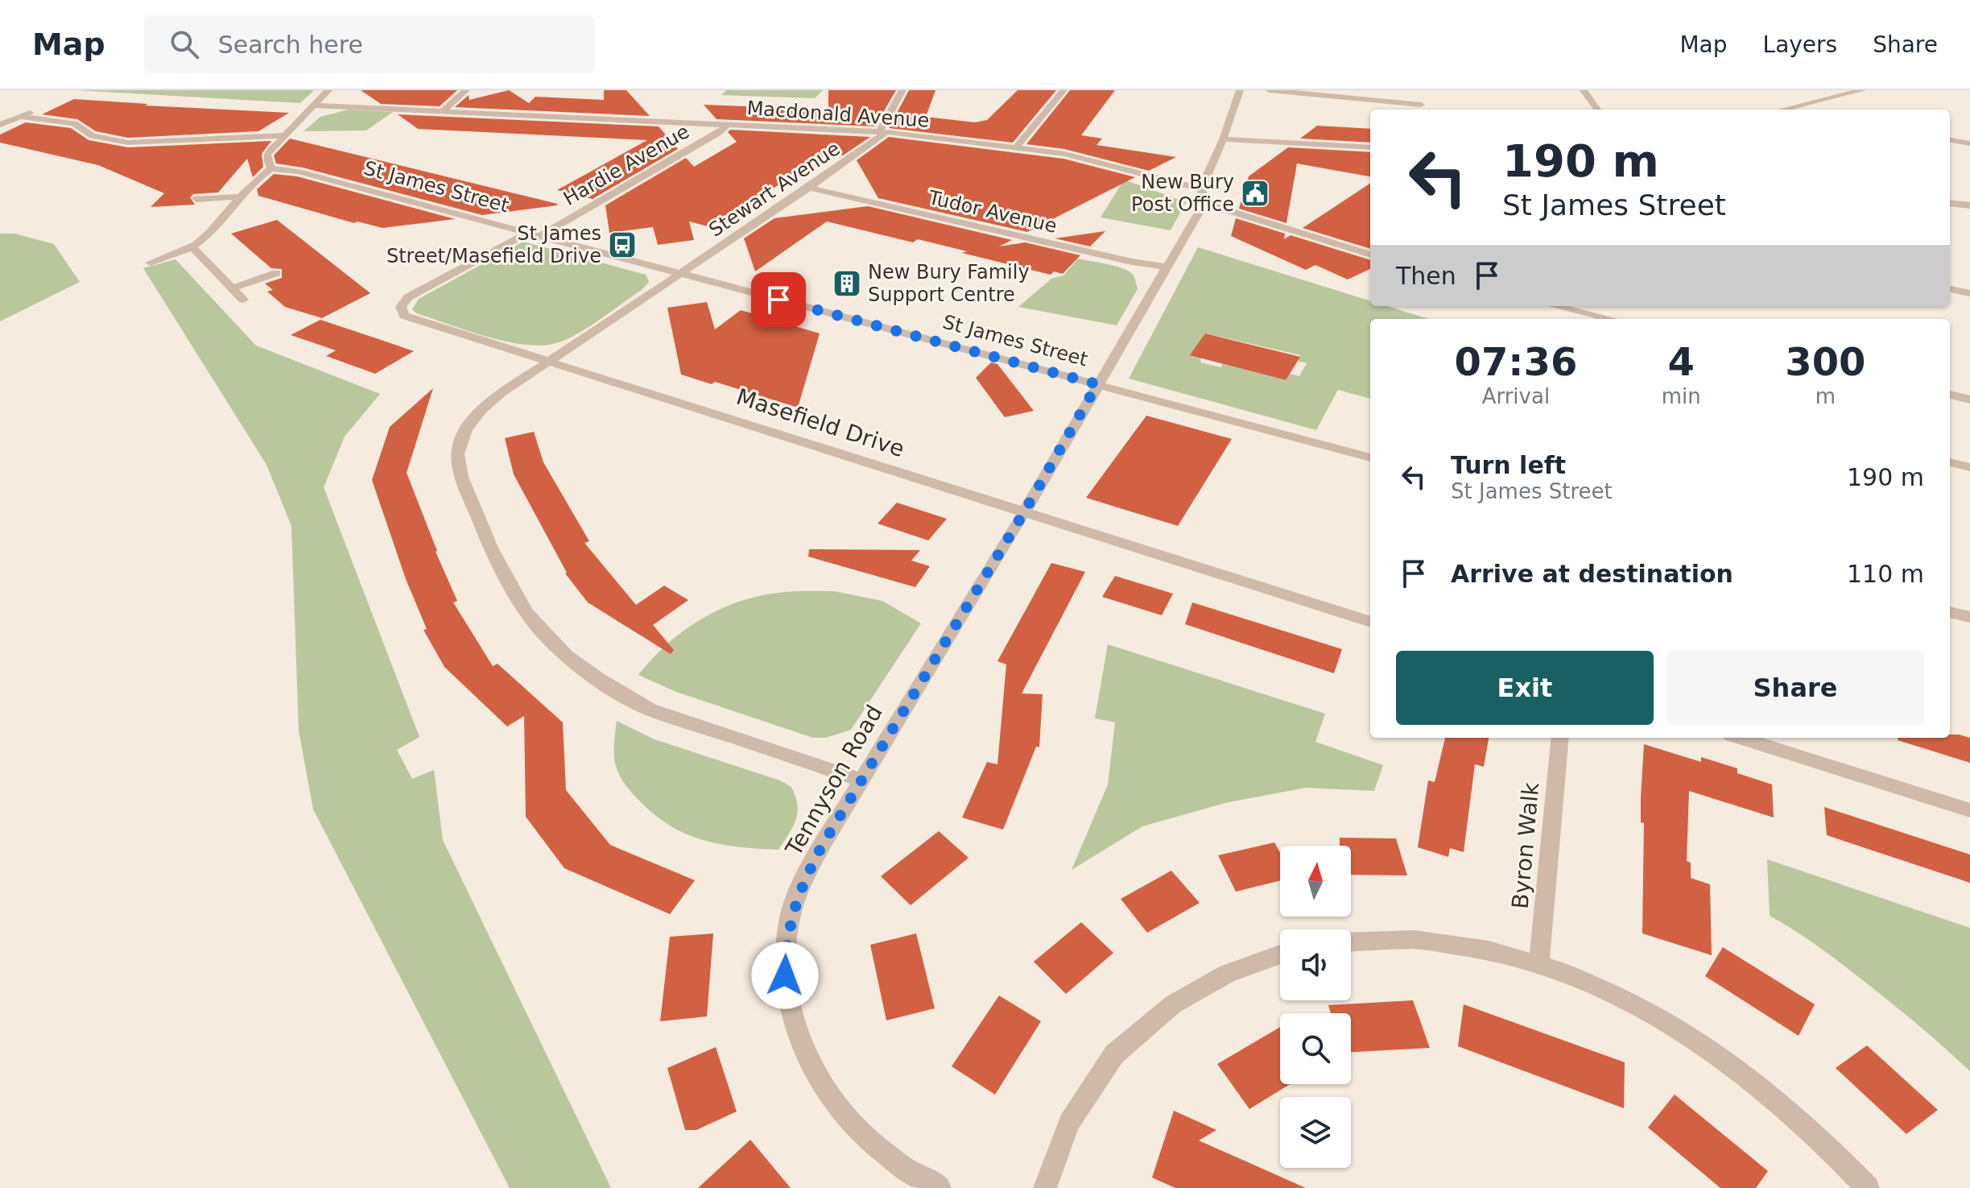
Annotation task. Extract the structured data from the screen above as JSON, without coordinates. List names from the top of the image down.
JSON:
{
  "streets": {
    "street": [
      "Macdonald Avenue",
      "Hardie Avenue",
      "St James Street",
      "Stewart Avenue",
      "Tudor Avenue",
      "Masefield Drive",
      "Tennyson Road",
      "Byron Walk"
    ]
  },
  "crossings": [
    ["Macdonald Avenue", "Hardie Avenue"],
    ["Macdonald Avenue", "Stewart Avenue"],
    ["Hardie Avenue", "St James Street"],
    ["Hardie Avenue", "Masefield Drive"],
    ["St James Street", "Stewart Avenue"],
    ["St James Street", "Masefield Drive"],
    ["St James Street", "Tennyson Road"],
    ["Stewart Avenue", "Tudor Avenue"],
    ["Stewart Avenue", "Masefield Drive"],
    ["Stewart Avenue", "Tennyson Road"],
    ["Tudor Avenue", "Tennyson Road"],
    ["Masefield Drive", "Tennyson Road"]
  ],
  "places": {
    "public building": ["New Bury Post Office"],
    "bus stop": ["St James Street/Masefield Drive"],
    "building": ["New Bury Family Support Centre"]
  },
  "north": "top",
  "page": {
    "header": "Map",
    "search": "Search here",
    "nav": ["Map", "Layers", "Share"],
    "turn": ["190 m", "St James Street"],
    "then": "Then",
    "eta": [
      "07:36",
      "Arrival",
      "4",
      "min",
      "300",
      "m"
    ],
    "list": [
      {
        "name": "Turn left",
        "note": "St James Street",
        "value": "190 m"
      },
      {
        "name": "Arrive at destination",
        "value": "110 m"
      }
    ],
    "buttons": ["Exit", "Share"]
  }
}
